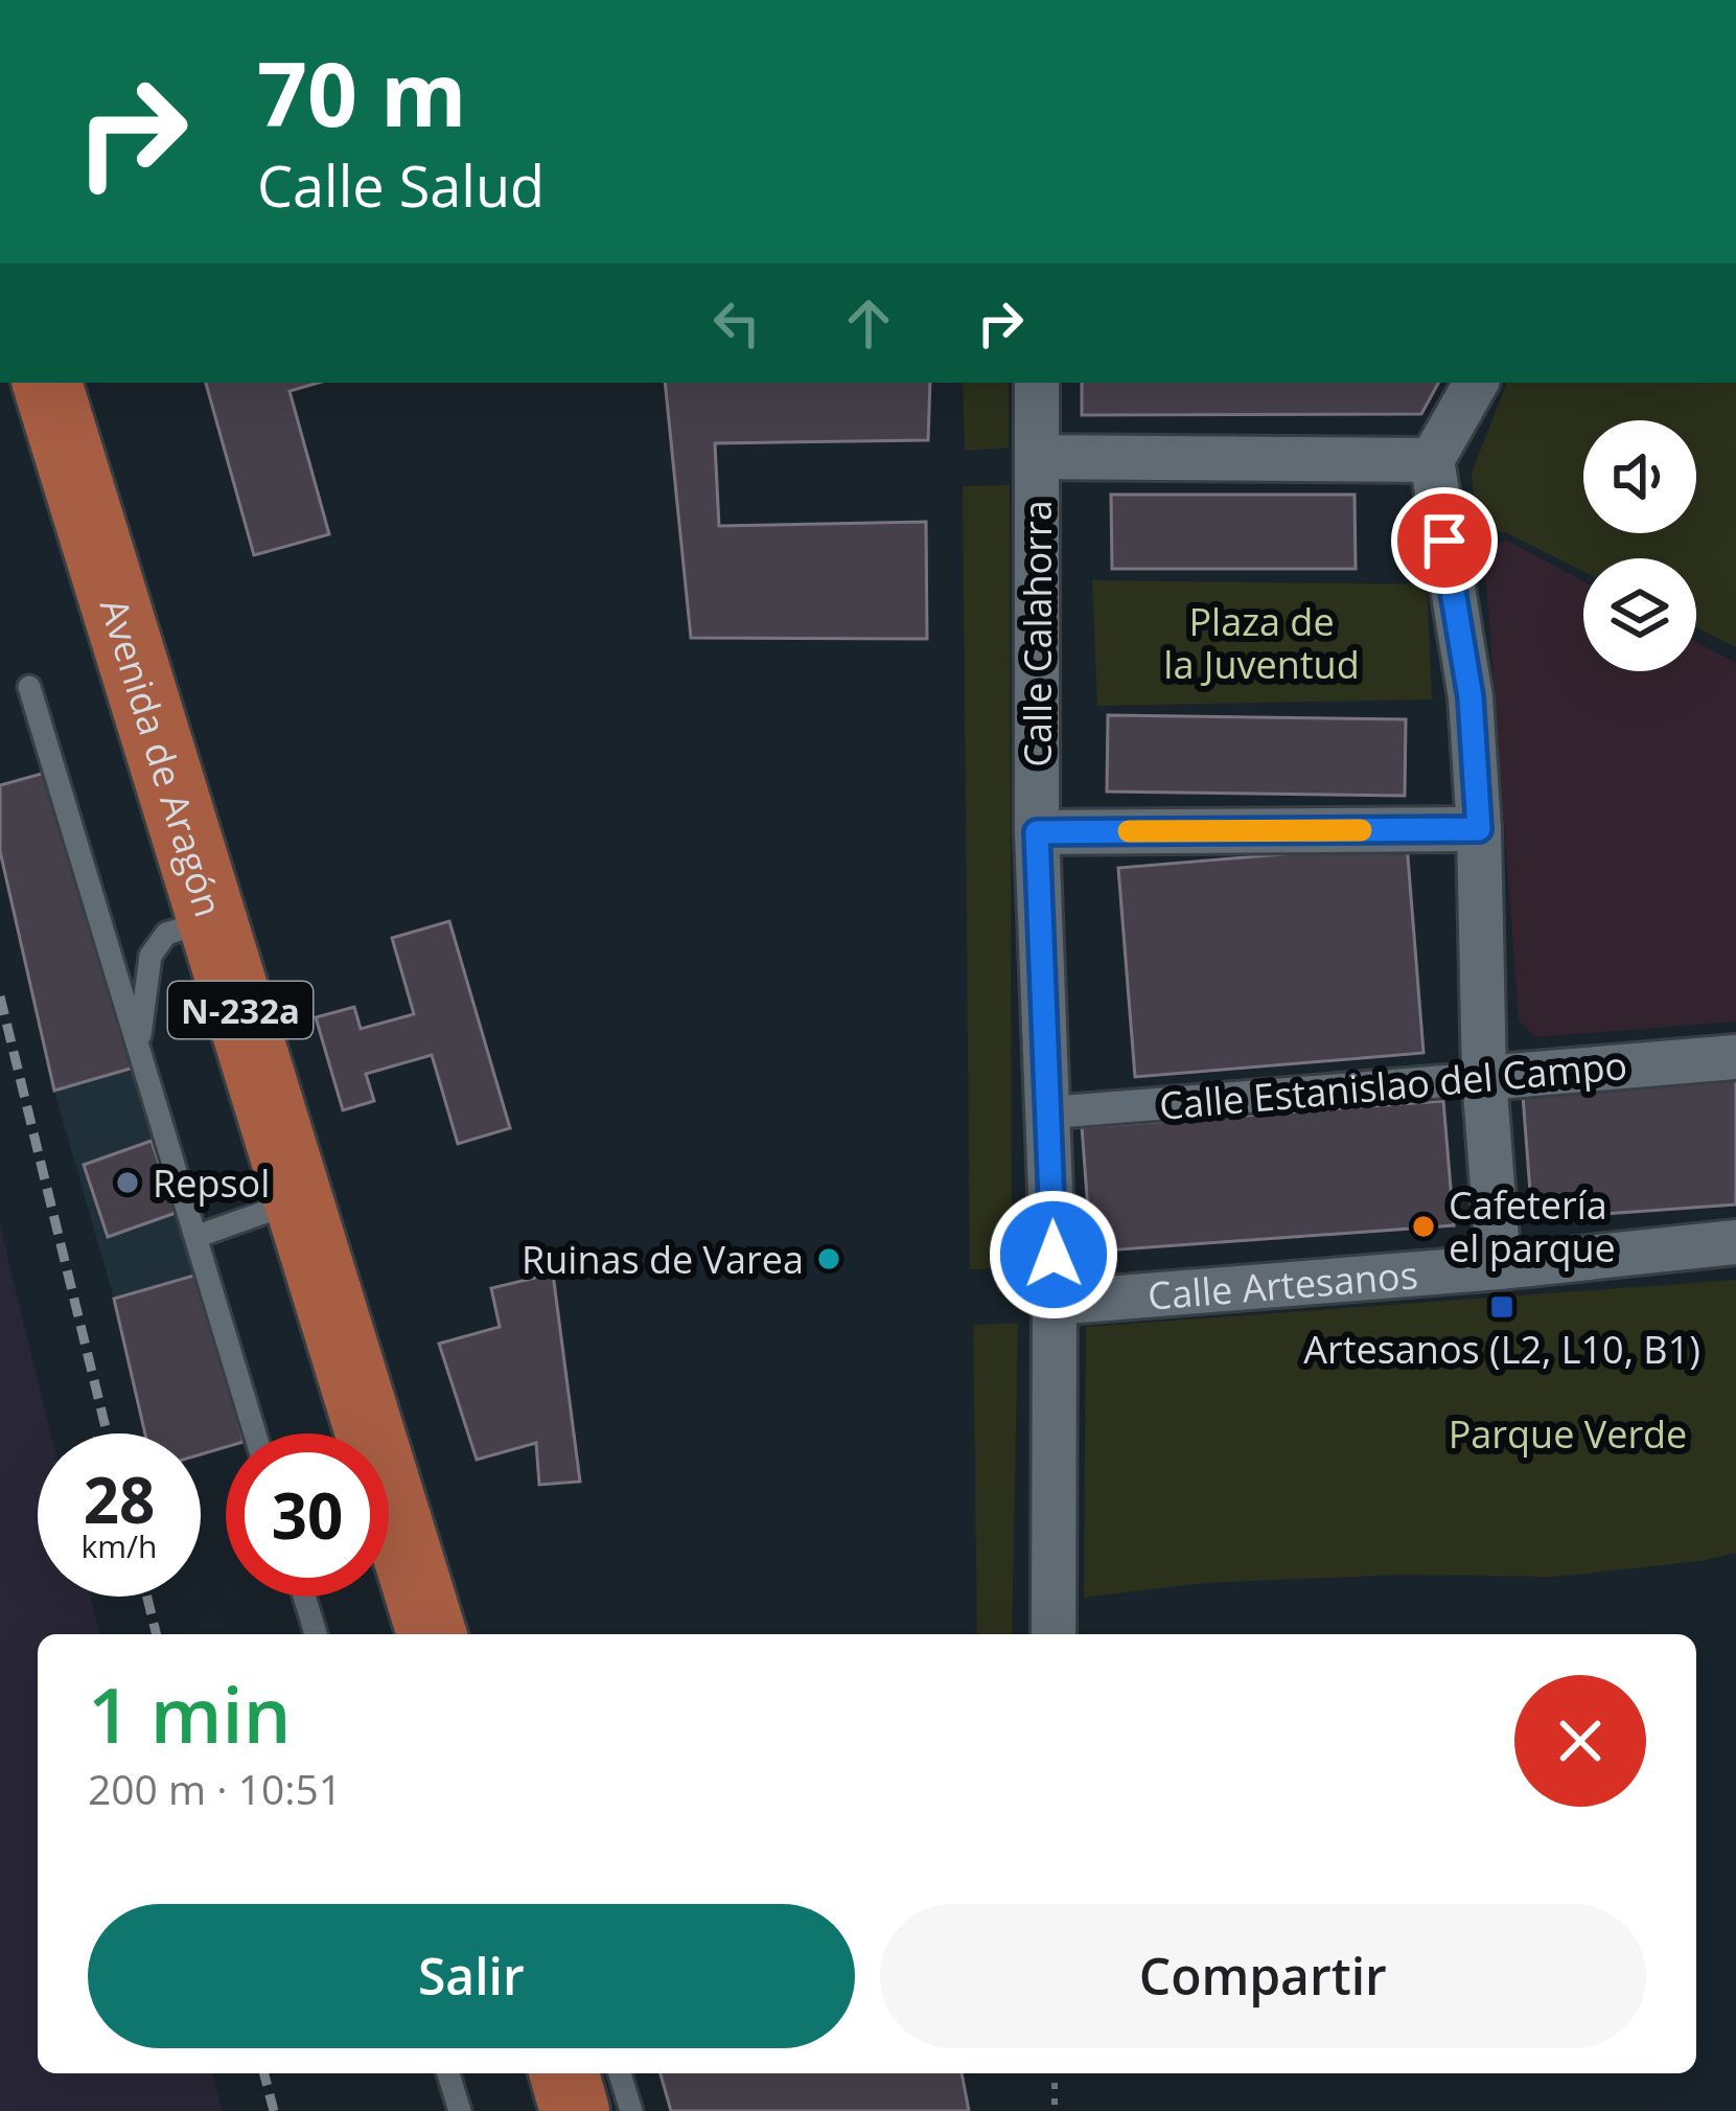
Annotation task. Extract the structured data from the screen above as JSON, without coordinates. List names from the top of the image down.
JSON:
{
  "streets": {
    "main road": ["Avenida de Aragón", "N-232a"],
    "street": ["Calle Calahorra", "Calle Estanislao del Campo", "Calle Artesanos"]
  },
  "crossings": [
    ["Calle Calahorra", "Calle Estanislao del Campo"],
    ["Calle Calahorra", "Calle Artesanos"]
  ],
  "parks": ["Plaza de la Juventud", "Parque Verde"],
  "places": {
    "other": ["Repsol", "Cafetería el parque", "Ruinas de Varea"],
    "transit": ["Artesanos (L2, L10, B1)"]
  },
  "page": {
    "turn": ["70 m", "Calle Salud"],
    "speed": "28 km/h",
    "limit": "30",
    "heading": ["1 min", "200 m · 10:51"],
    "buttons": ["Salir", "Compartir"]
  }
}
